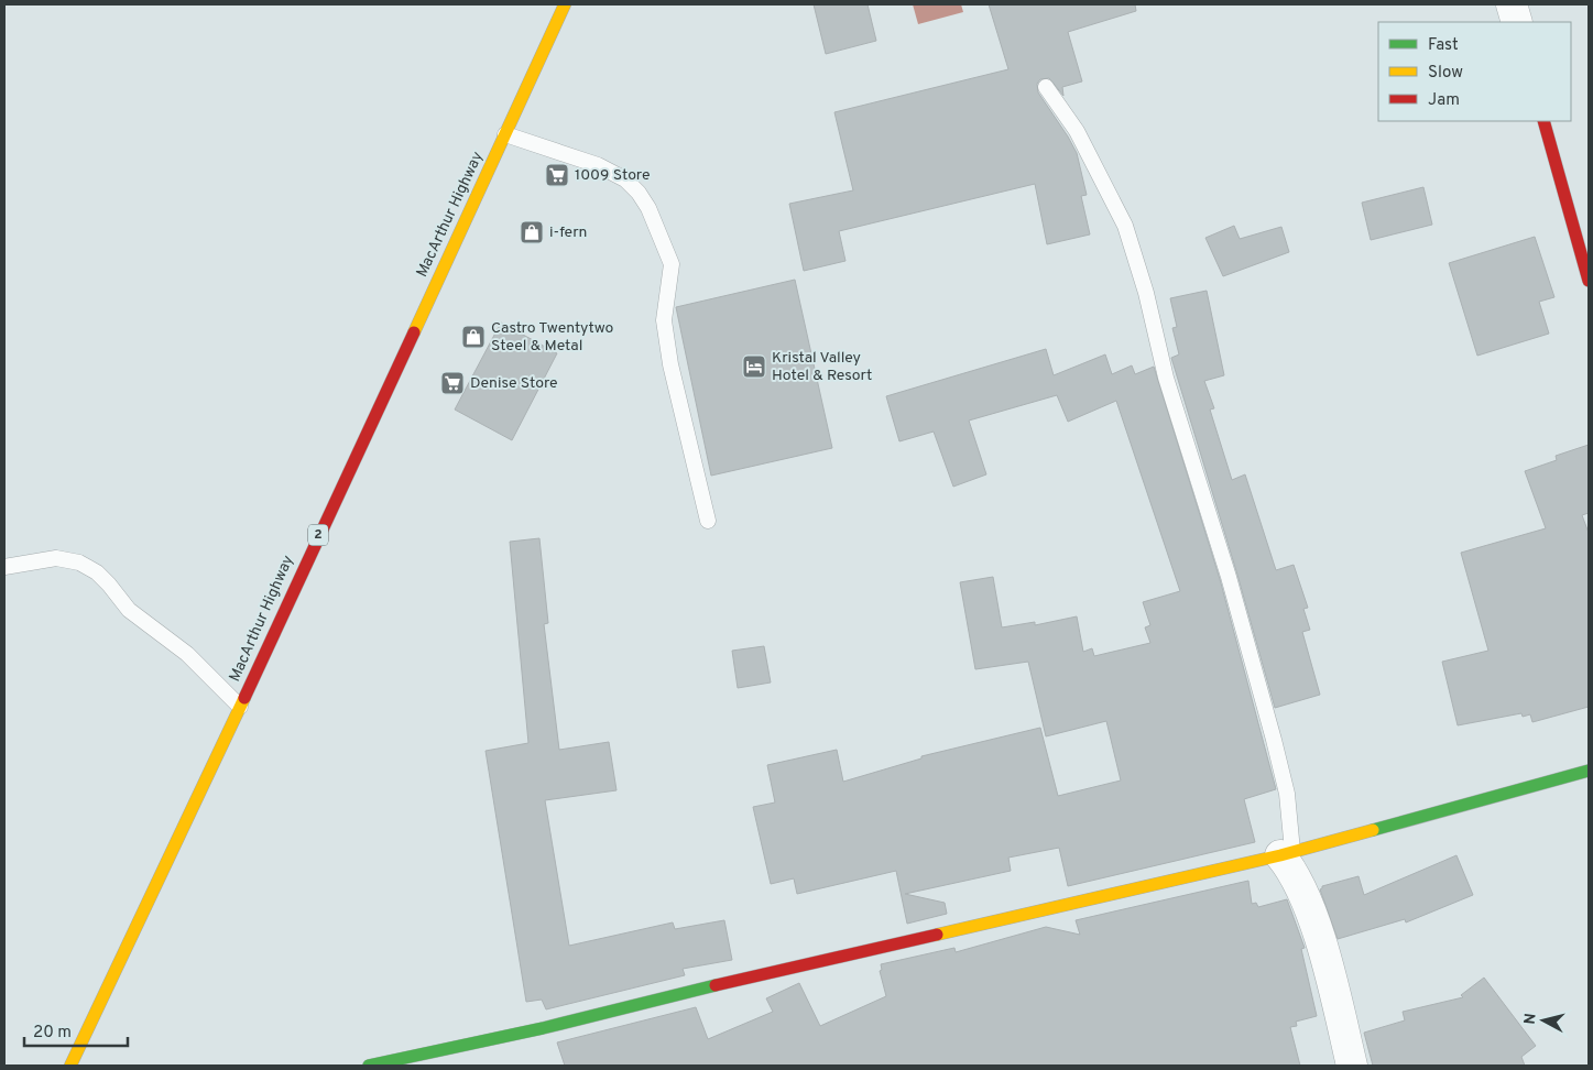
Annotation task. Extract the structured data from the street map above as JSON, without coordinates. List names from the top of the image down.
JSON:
{
  "streets": {
    "main road": ["MacArthur Highway", "2"]
  },
  "places": {
    "supermarket": ["1009 Store", "Denise Store"],
    "shop": ["i-fern", "Castro Twentytwo Steel & Metal"],
    "hotel": ["Kristal Valley Hotel & Resort"]
  },
  "legend": ["Fast", "Slow", "Jam"],
  "scale_bar": "20 m",
  "north": "left"
}
